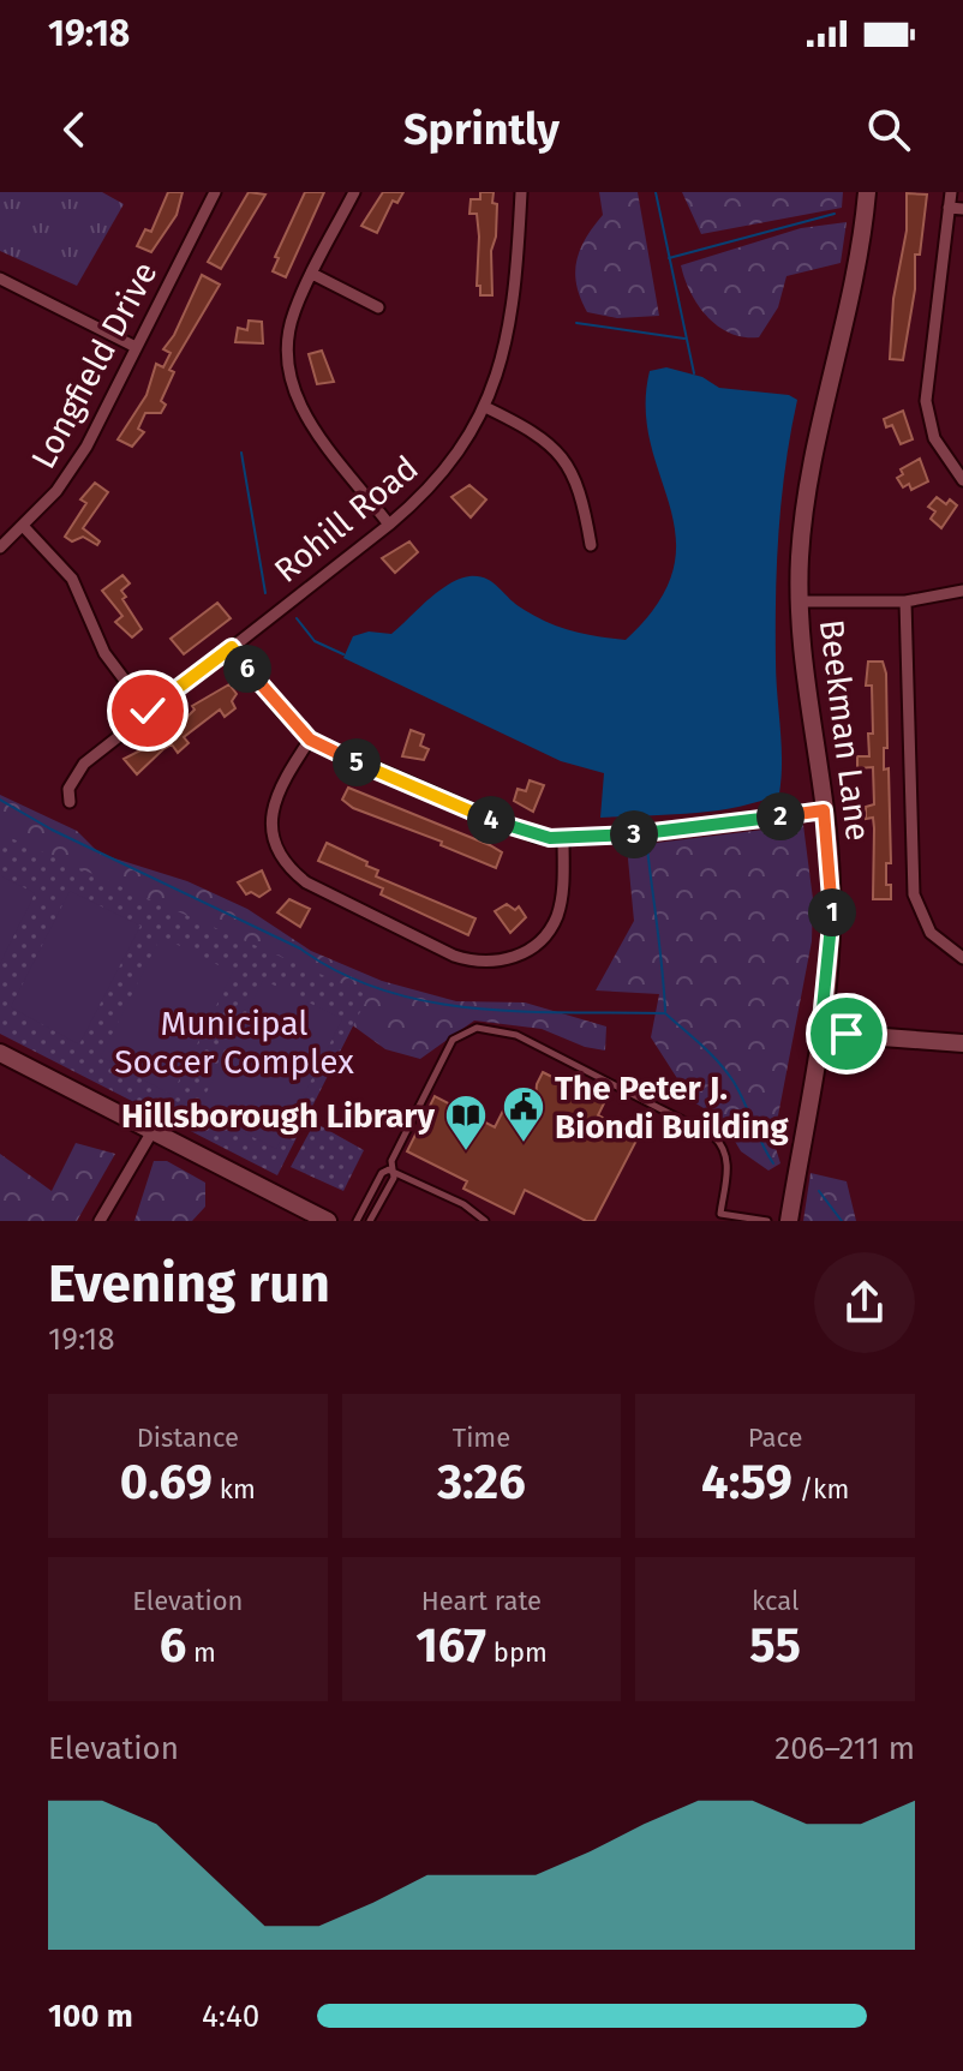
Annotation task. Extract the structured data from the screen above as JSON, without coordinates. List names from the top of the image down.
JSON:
{
  "streets": {
    "street": ["Longfield Drive", "Rohill Road", "Beekman Lane"]
  },
  "parks": ["Municipal Soccer Complex"],
  "places": {
    "public building": ["The Peter J. Biondi Building"],
    "library": ["Hillsborough Library"]
  },
  "page": {
    "status": "19:18",
    "header": "Sprintly",
    "pins": [
      "6",
      "5",
      "2",
      "4",
      "3",
      "1"
    ],
    "heading": ["Evening run", "19:18"],
    "stats": [
      ["Distance", "0.69 km"],
      ["Time", "3:26"],
      ["Pace", "4:59 /km"],
      ["Elevation", "6 m"],
      ["Heart rate", "167 bpm"],
      ["kcal", "55"]
    ],
    "chart": ["Elevation", "206–211 m"],
    "list": [
      {
        "name": "100 m",
        "note": "4:40"
      }
    ]
  }
}
